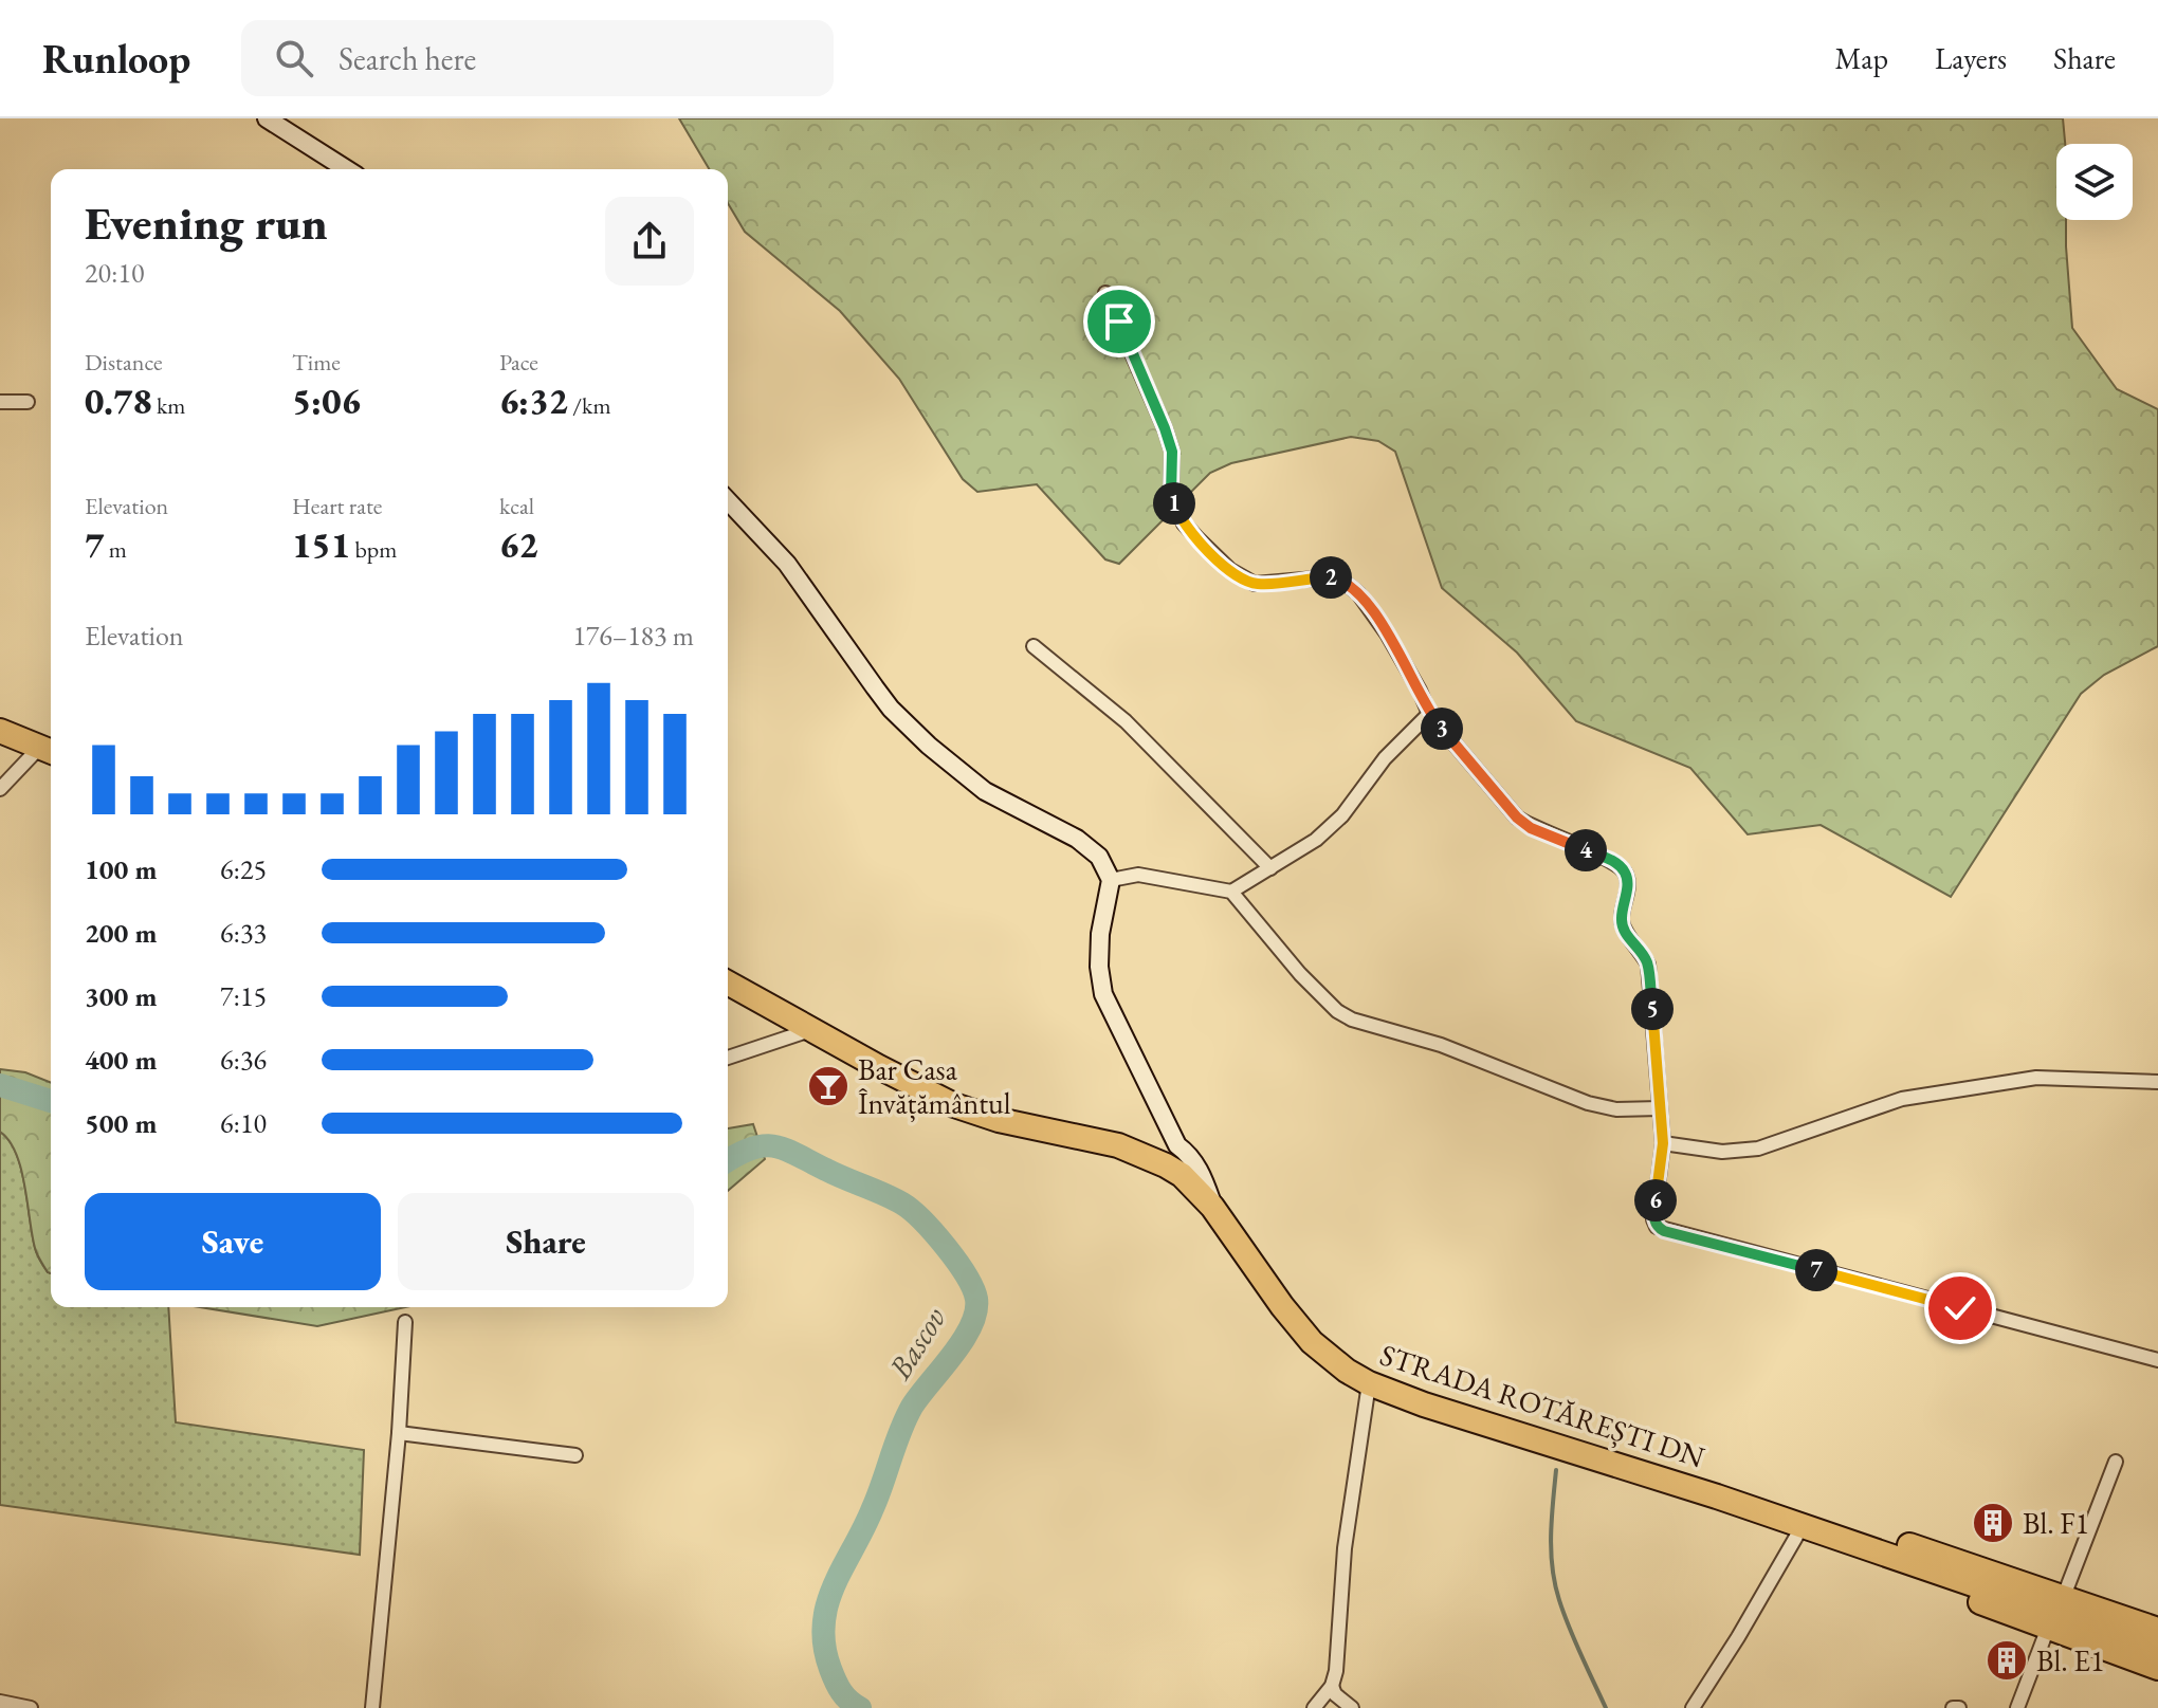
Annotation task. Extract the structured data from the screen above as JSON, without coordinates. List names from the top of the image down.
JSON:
{
  "streets": {
    "highway": ["STRADA ROTĂREȘTI DN"]
  },
  "water": ["Bascov"],
  "places": {
    "bar": ["Bar Casa Învățământul"],
    "building": ["Bl. F1", "Bl. E1"]
  },
  "page": {
    "header": "Runloop",
    "search": "Search here",
    "nav": ["Map", "Layers", "Share"],
    "heading": ["Evening run", "20:10"],
    "stats": [
      ["Distance", "0.78 km"],
      ["Time", "5:06"],
      ["Pace", "6:32 /km"],
      ["Elevation", "7 m"],
      ["Heart rate", "151 bpm"],
      ["kcal", "62"]
    ],
    "pins": [
      "1",
      "2",
      "3",
      "4",
      "5",
      "6",
      "7"
    ],
    "chart": ["Elevation", "176–183 m"],
    "list": [
      {
        "name": "100 m",
        "note": "6:25"
      },
      {
        "name": "200 m",
        "note": "6:33"
      },
      {
        "name": "300 m",
        "note": "7:15"
      },
      {
        "name": "400 m",
        "note": "6:36"
      },
      {
        "name": "500 m",
        "note": "6:10"
      }
    ],
    "buttons": ["Save", "Share"]
  }
}
